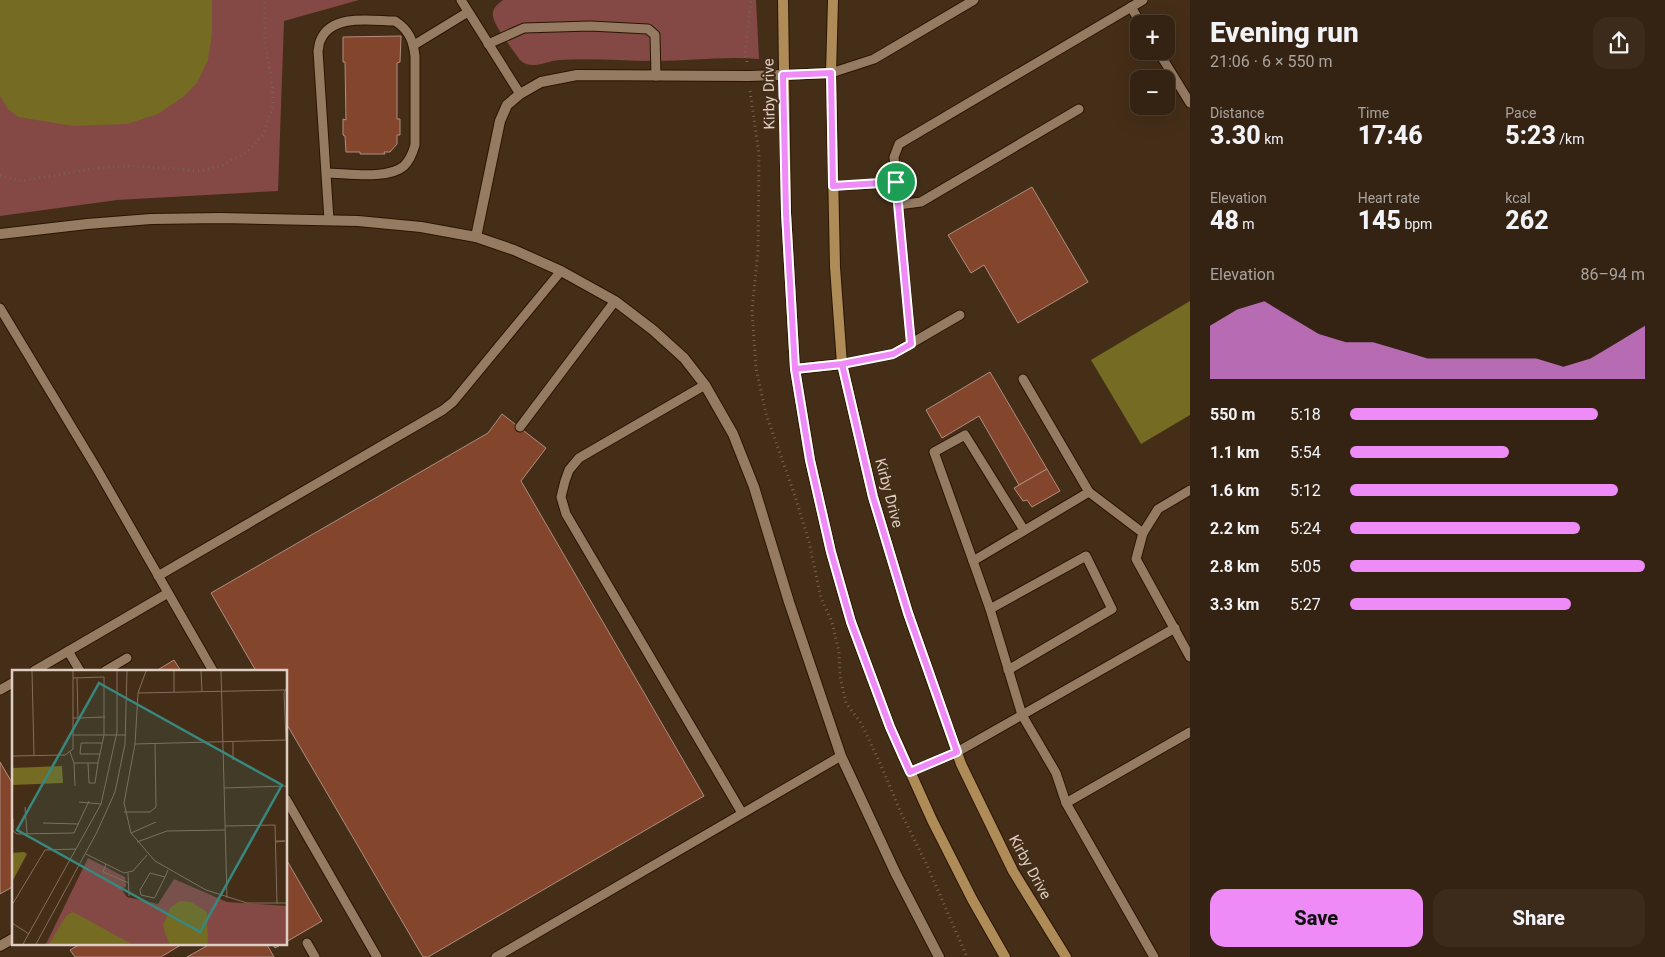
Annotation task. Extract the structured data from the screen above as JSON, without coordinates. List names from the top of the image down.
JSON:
{
  "streets": {
    "main road": ["Kirby Drive"]
  },
  "page": {
    "heading": ["Evening run", "21:06 · 6 × 550 m"],
    "map_buttons": ["+", "−"],
    "stats": [
      ["Distance", "3.30 km"],
      ["Time", "17:46"],
      ["Pace", "5:23 /km"],
      ["Elevation", "48 m"],
      ["Heart rate", "145 bpm"],
      ["kcal", "262"]
    ],
    "chart": ["Elevation", "86–94 m"],
    "list": [
      {
        "name": "550 m",
        "note": "5:18"
      },
      {
        "name": "1.1 km",
        "note": "5:54"
      },
      {
        "name": "1.6 km",
        "note": "5:12"
      },
      {
        "name": "2.2 km",
        "note": "5:24"
      },
      {
        "name": "2.8 km",
        "note": "5:05"
      },
      {
        "name": "3.3 km",
        "note": "5:27"
      }
    ],
    "buttons": ["Save", "Share"]
  }
}
